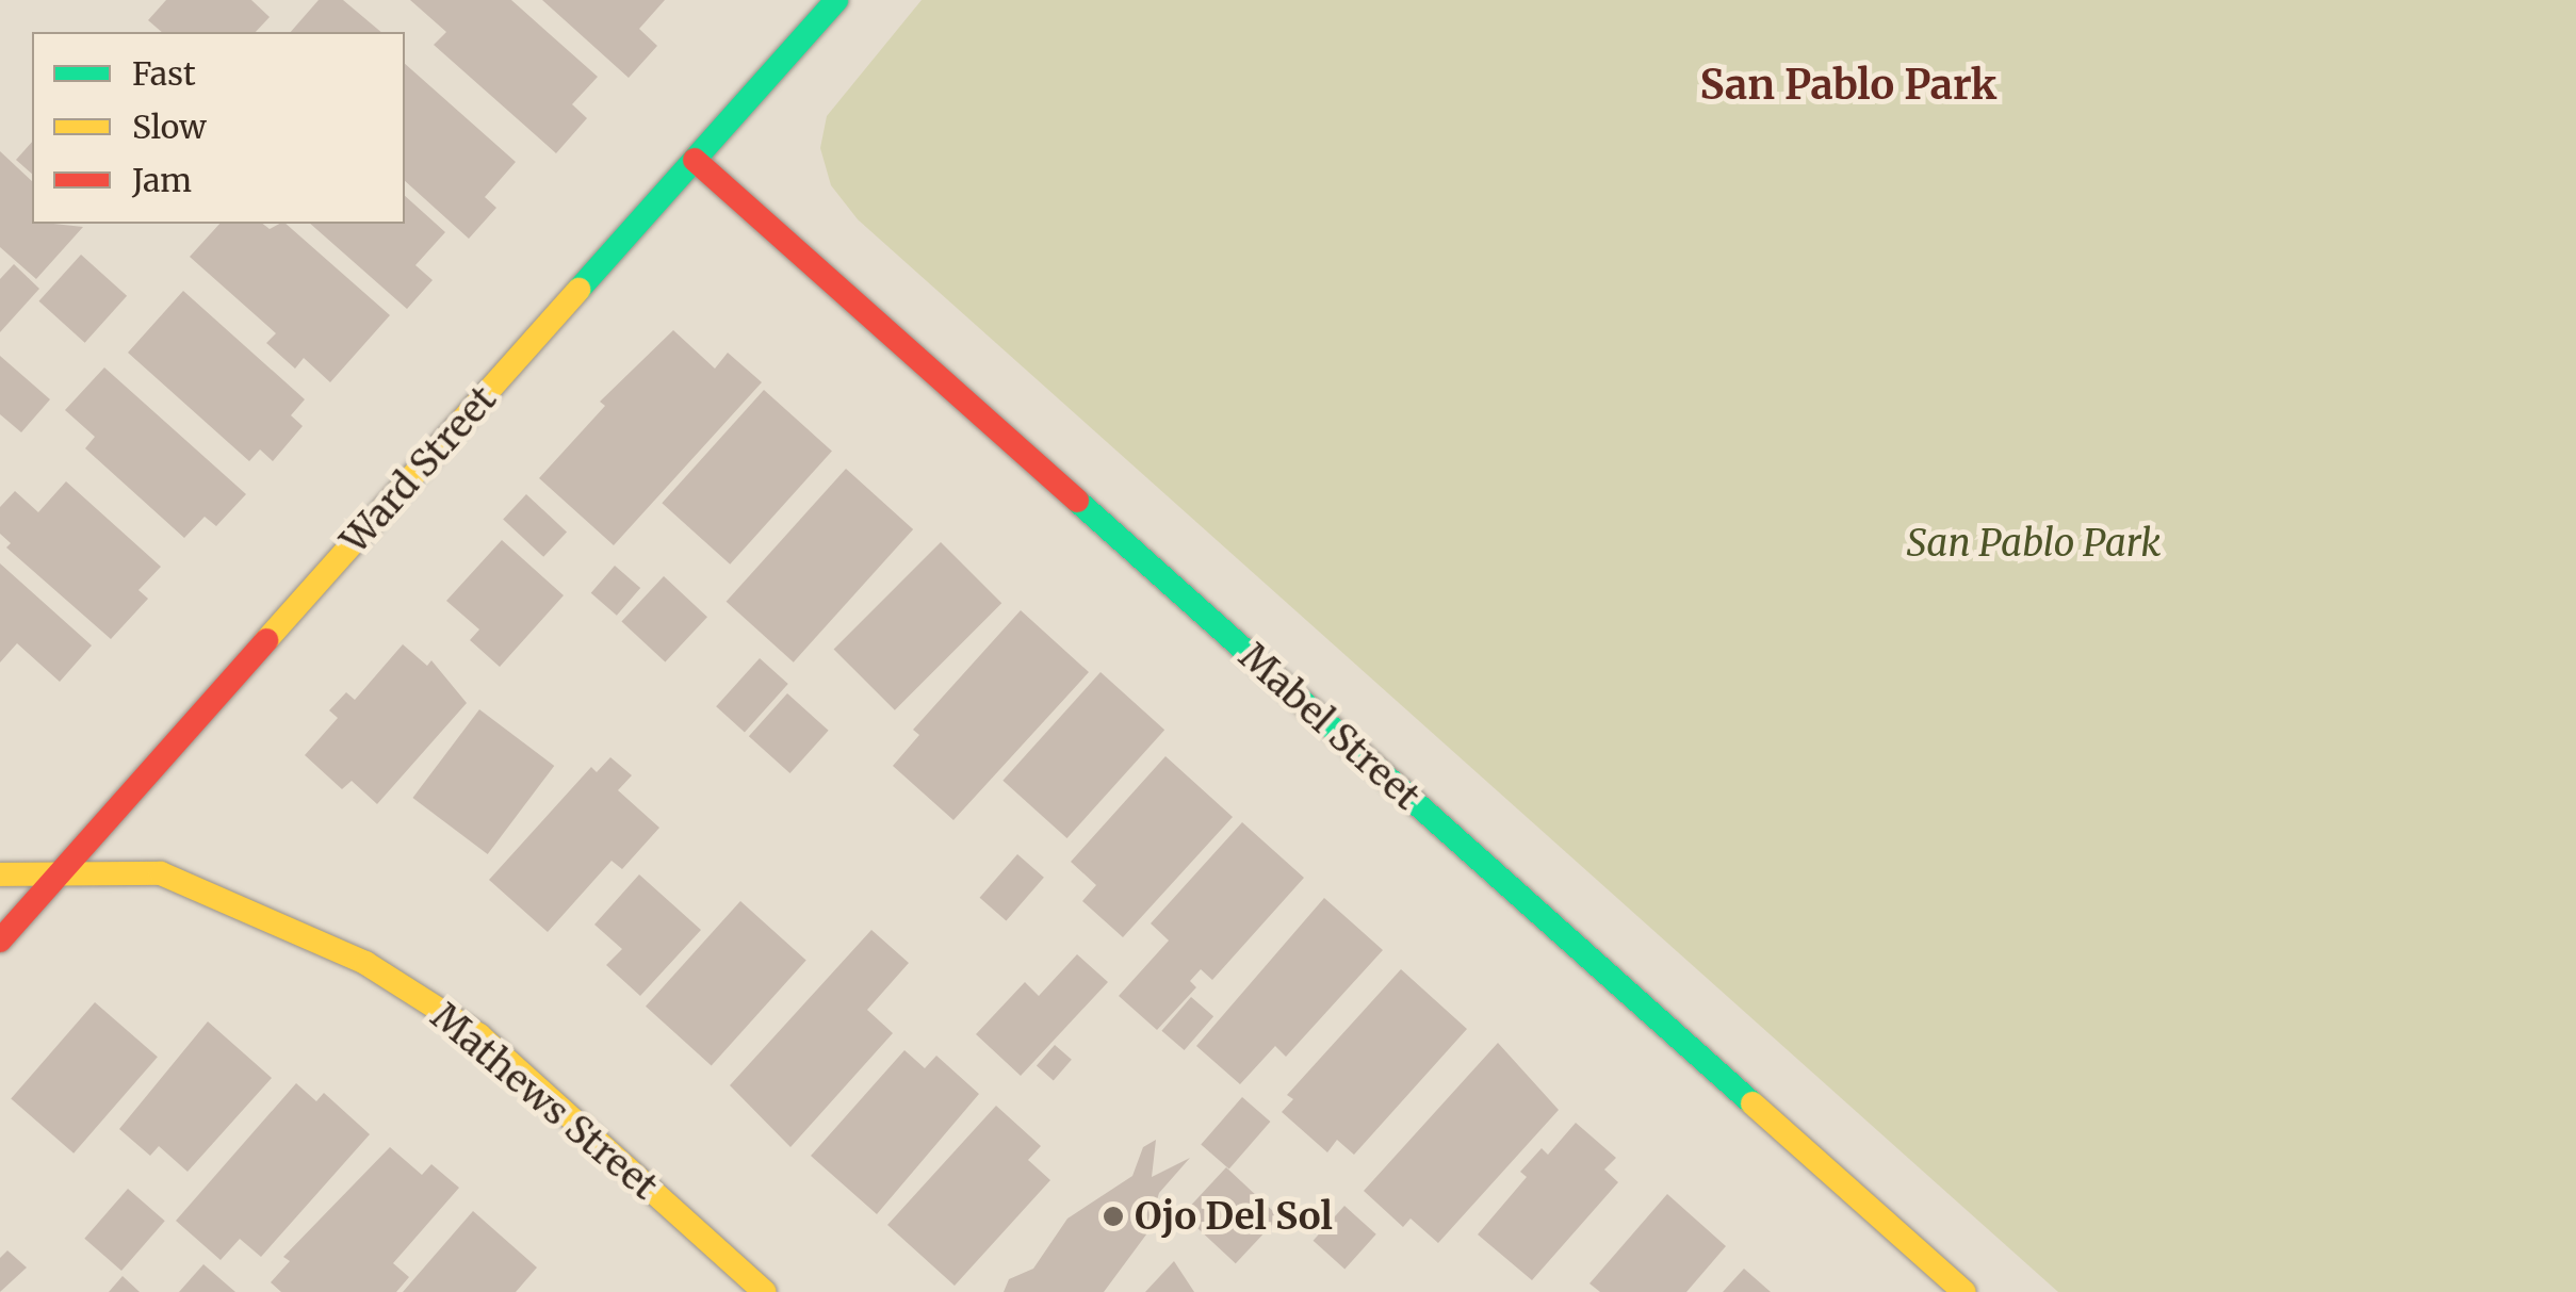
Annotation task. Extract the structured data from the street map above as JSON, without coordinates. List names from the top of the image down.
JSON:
{
  "streets": {
    "street": ["Ward Street", "Mabel Street", "Mathews Street"]
  },
  "crossings": [
    ["Ward Street", "Mabel Street"],
    ["Ward Street", "Mathews Street"]
  ],
  "districts": ["San Pablo Park"],
  "parks": ["San Pablo Park"],
  "places": ["Ojo Del Sol"],
  "legend": ["Fast", "Slow", "Jam"]
}
